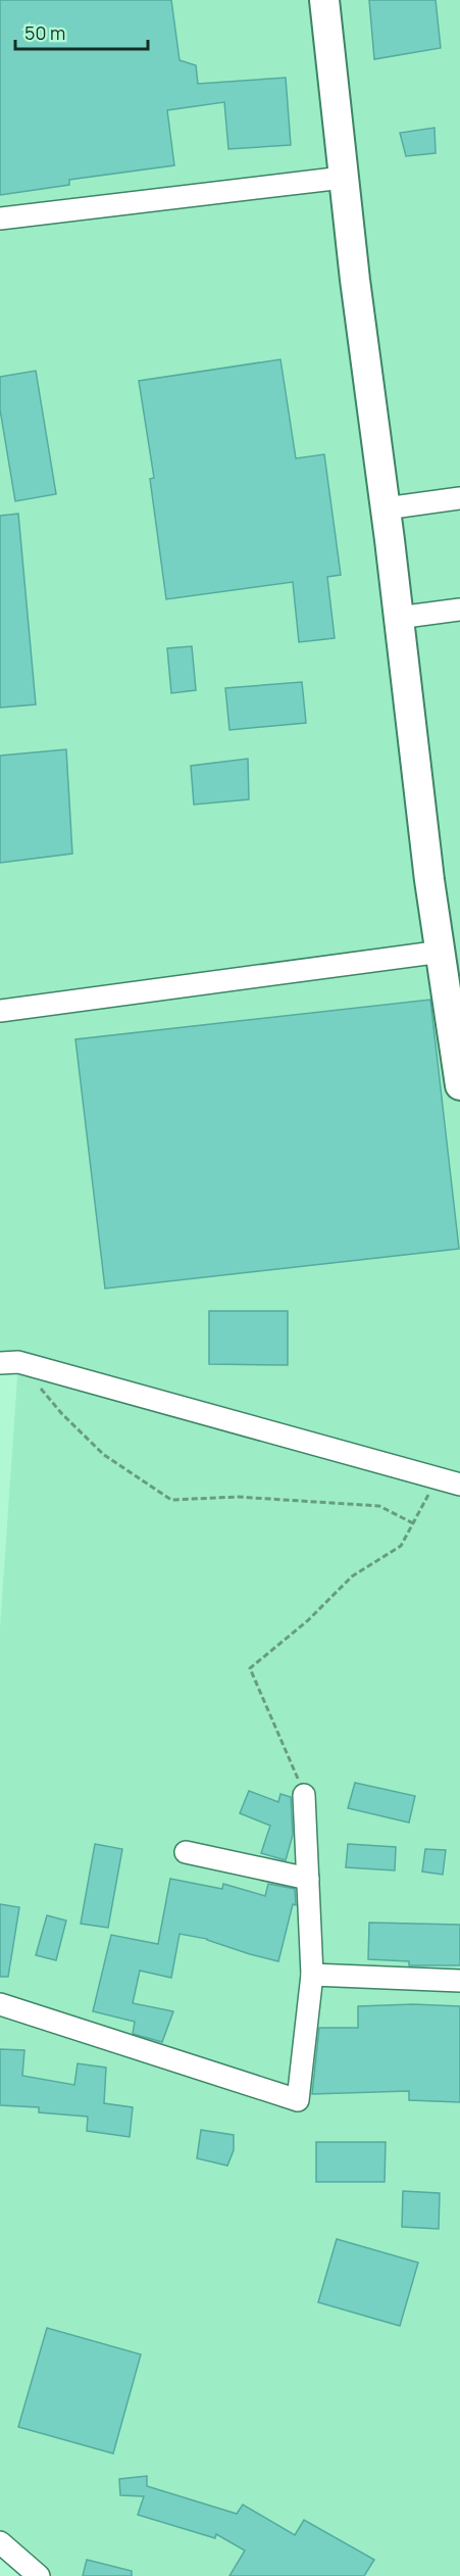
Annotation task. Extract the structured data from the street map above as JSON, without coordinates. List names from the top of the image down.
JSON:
{
  "scale_bar": "50 m"
}
